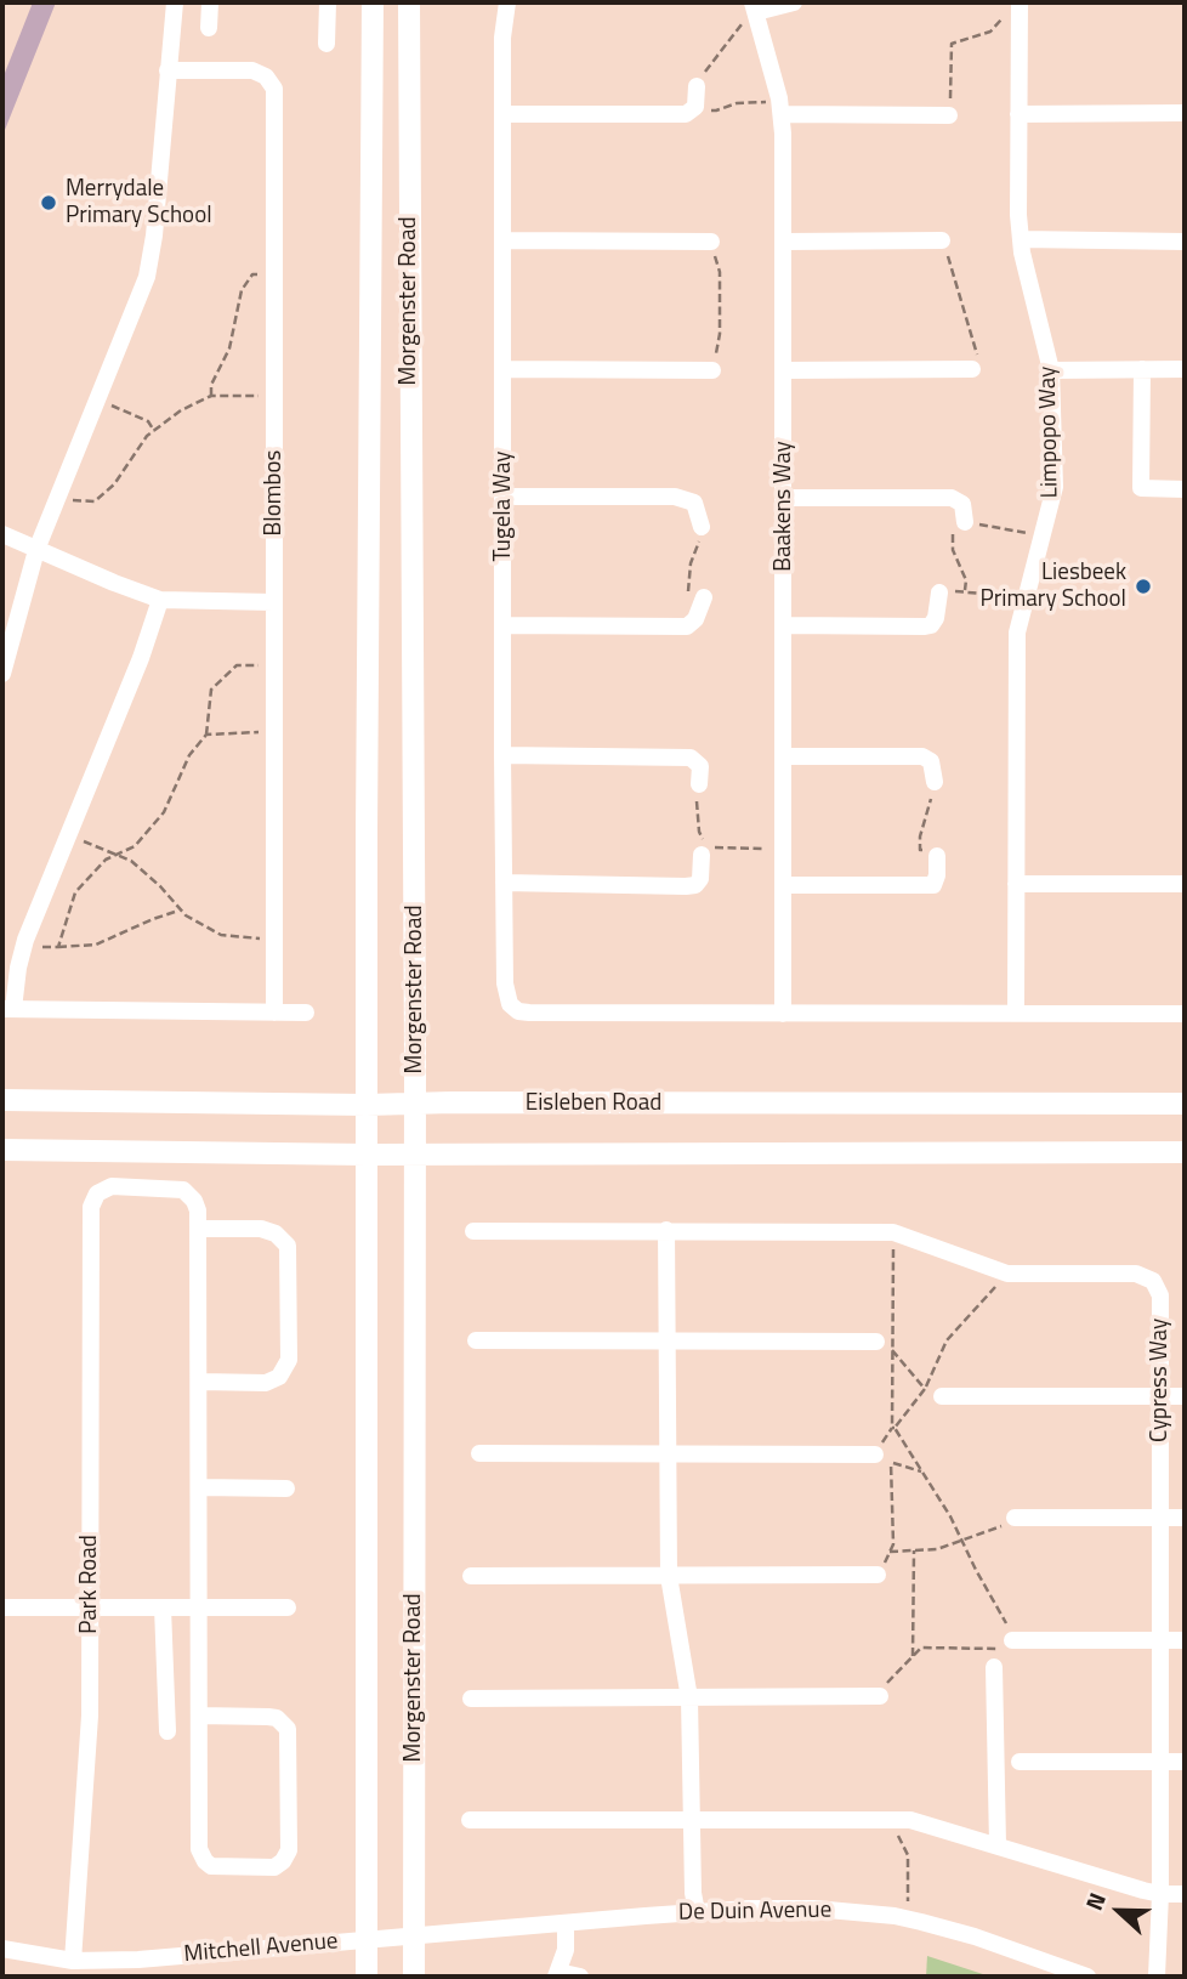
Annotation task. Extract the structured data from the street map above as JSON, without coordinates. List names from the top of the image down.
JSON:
{
  "streets": {
    "main road": ["Morgenster Road", "Eisleben Road"],
    "street": [
      "Limpopo Way",
      "Blombos",
      "Tugela Way",
      "Baakens Way",
      "Cypress Way",
      "Park Road",
      "De Duin Avenue",
      "Mitchell Avenue"
    ]
  },
  "crossings": [
    ["Morgenster Road", "Eisleben Road"],
    ["Morgenster Road", "De Duin Avenue"],
    ["Morgenster Road", "Mitchell Avenue"],
    ["Tugela Way", "Baakens Way"],
    ["Park Road", "Mitchell Avenue"],
    ["De Duin Avenue", "Mitchell Avenue"]
  ],
  "places": ["Merrydale Primary School", "Liesbeek Primary School"],
  "north": "left"
}
